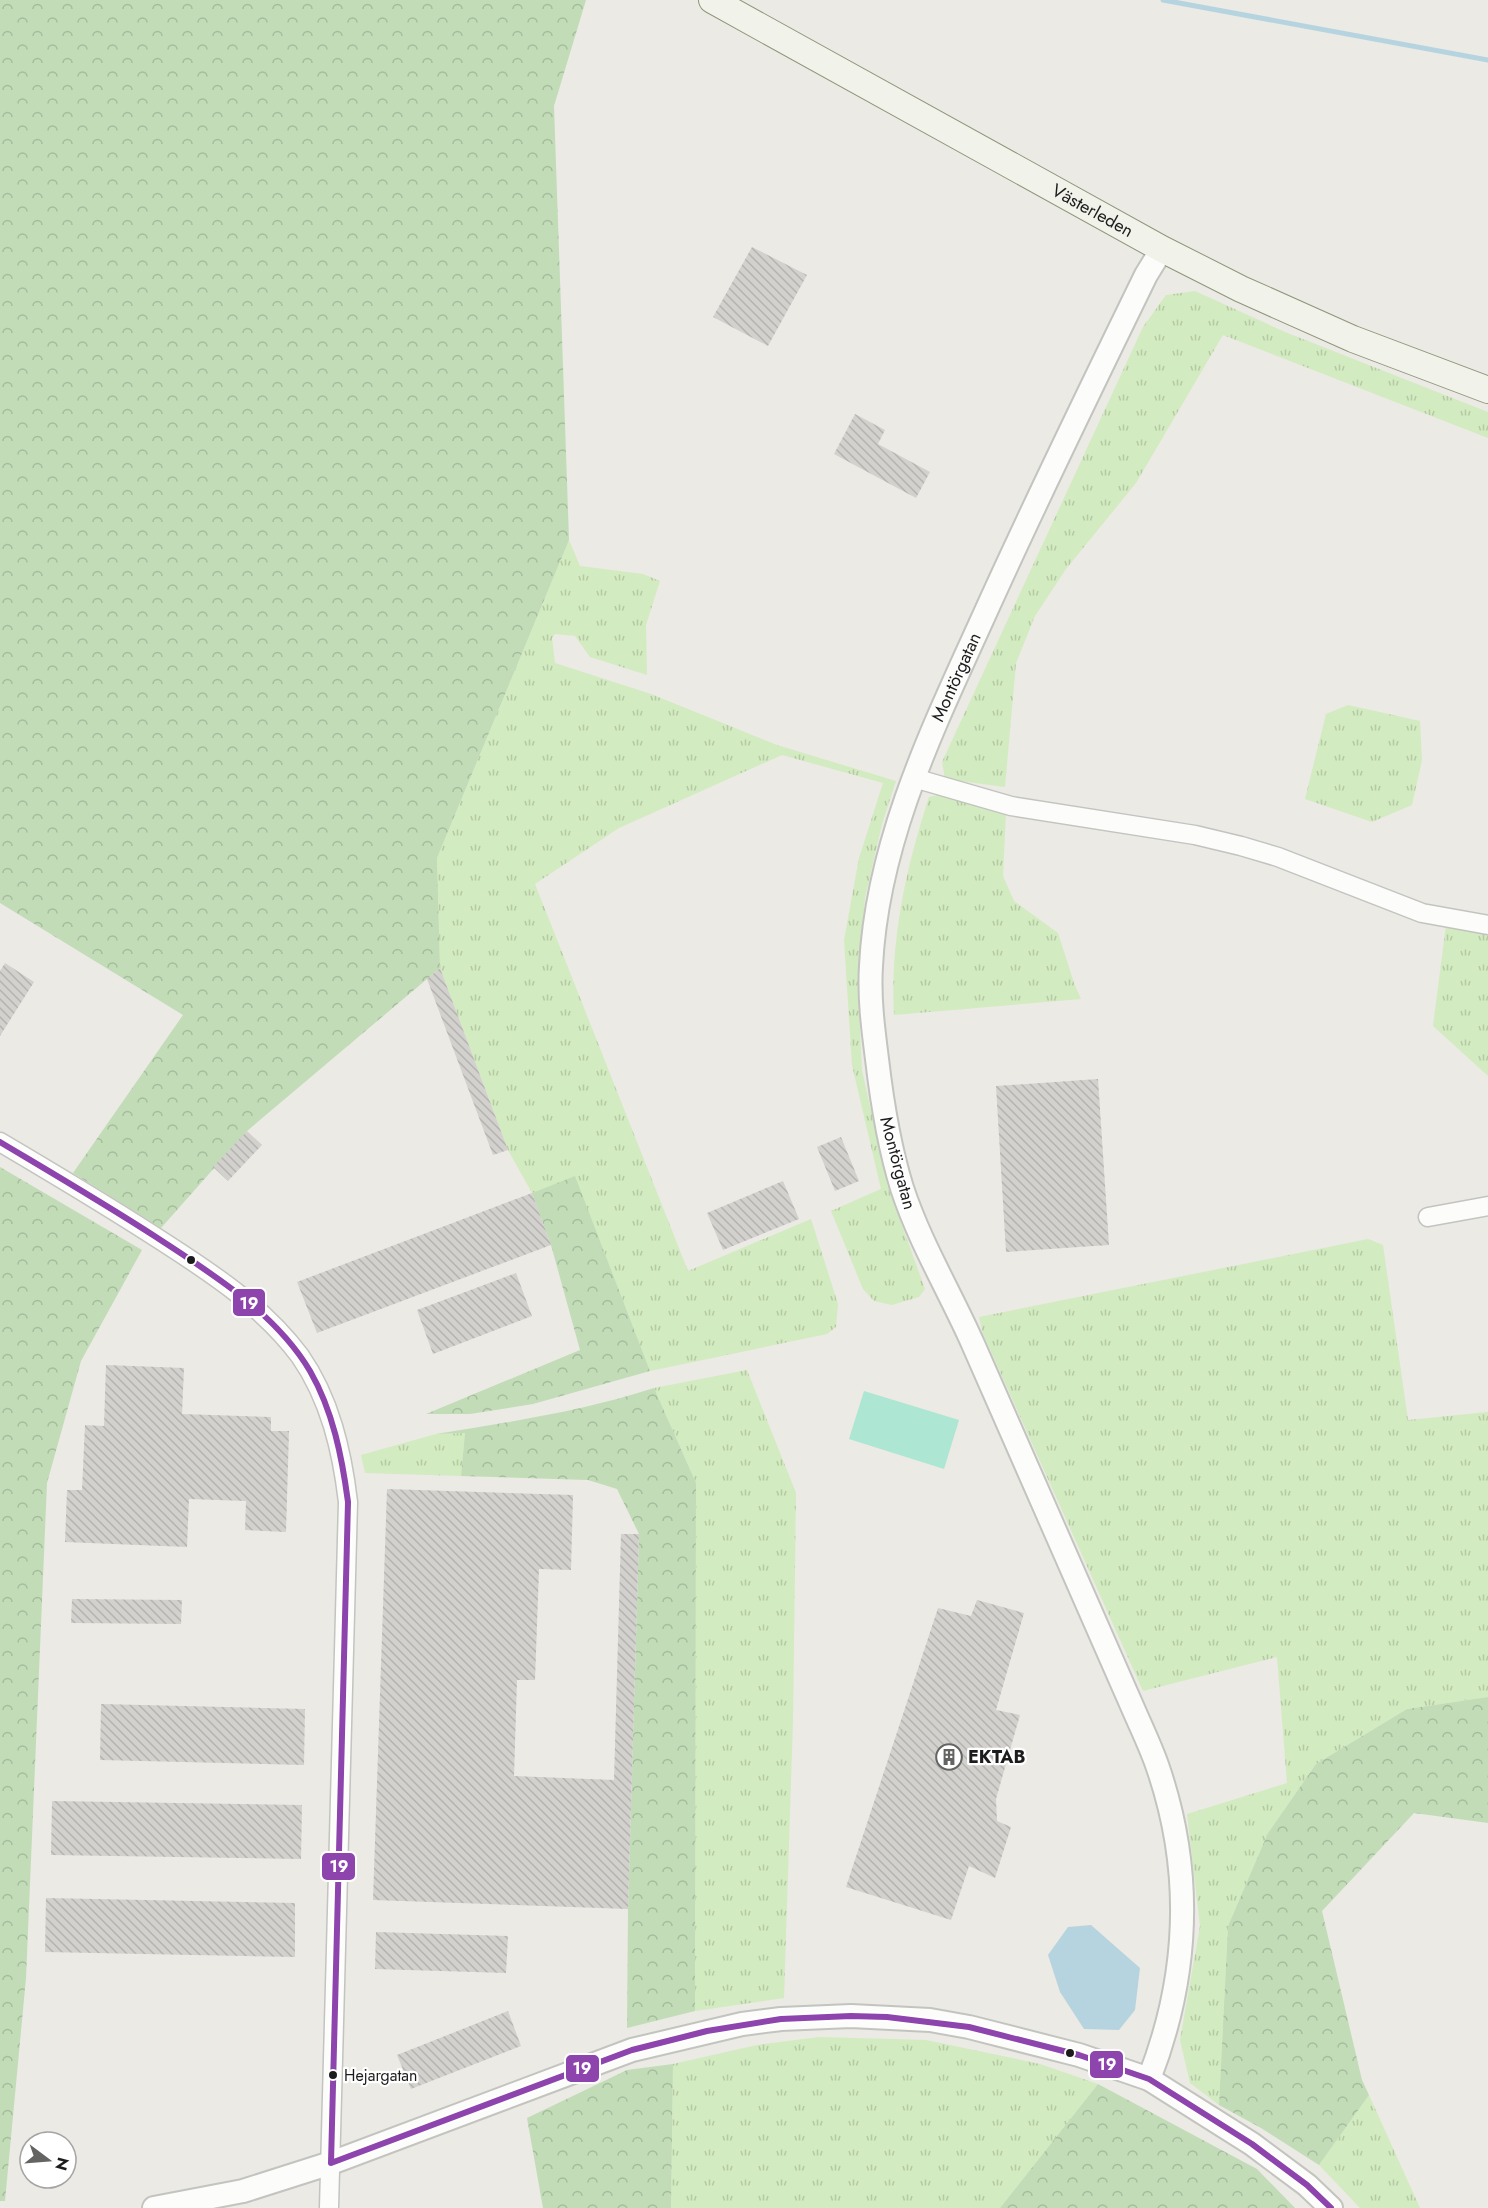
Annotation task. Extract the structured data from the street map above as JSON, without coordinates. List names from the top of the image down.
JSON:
{
  "streets": {
    "main road": ["Västerleden"],
    "street": ["Montörgatan"]
  },
  "crossings": [
    ["Västerleden", "Montörgatan"]
  ],
  "places": {
    "building": ["EKTAB"],
    "other": ["Hejargatan"]
  },
  "lines": ["transit line 19"],
  "north": "right"
}
